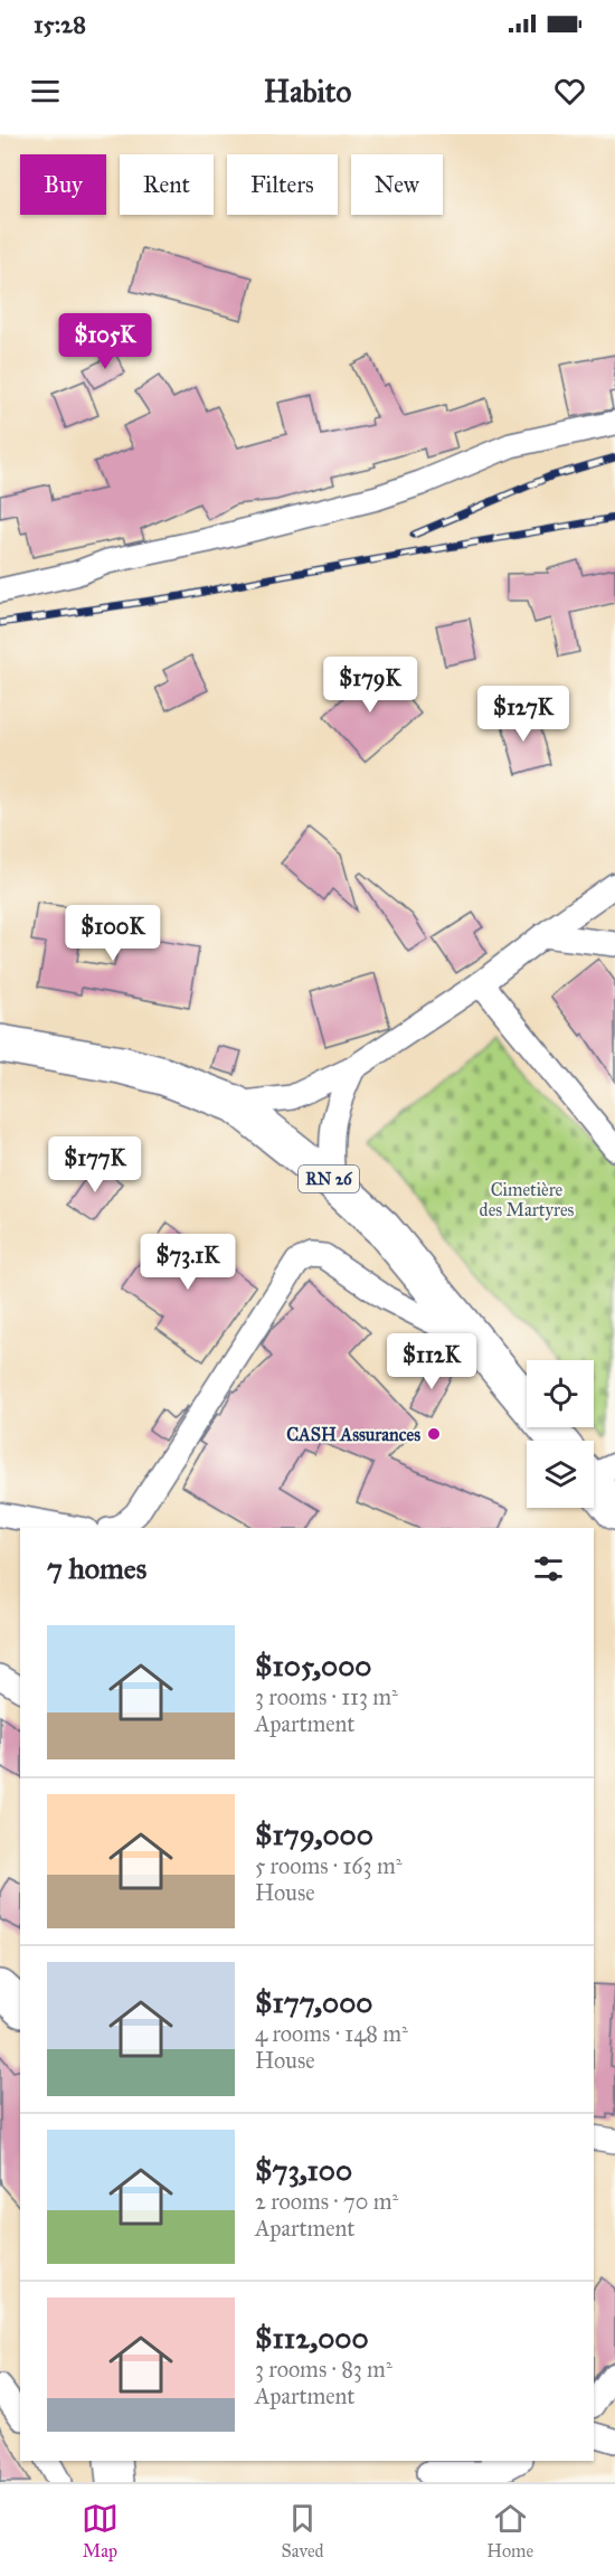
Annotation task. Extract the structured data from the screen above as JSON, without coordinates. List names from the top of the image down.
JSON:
{
  "streets": {
    "main road": ["RN 26"]
  },
  "parks": ["Cimetière des Martyres"],
  "places": ["CASH Assurances"],
  "page": {
    "status": "15:28",
    "header": "Habito",
    "chip": [
      "Buy",
      "Rent",
      "Filters",
      "New"
    ],
    "price": [
      "$105K",
      "$179K",
      "$127K",
      "$100K",
      "$177K",
      "$73.1K",
      "$112K"
    ],
    "heading": "7 homes",
    "list": [
      {
        "name": "$105,000",
        "note": "3 rooms · 113 m² · Apartment"
      },
      {
        "name": "$179,000",
        "note": "5 rooms · 163 m² · House"
      },
      {
        "name": "$177,000",
        "note": "4 rooms · 148 m² · House"
      },
      {
        "name": "$73,100",
        "note": "2 rooms · 70 m² · Apartment"
      },
      {
        "name": "$112,000",
        "note": "3 rooms · 83 m² · Apartment"
      }
    ],
    "tabs": ["Map", "Saved", "Home"]
  }
}
